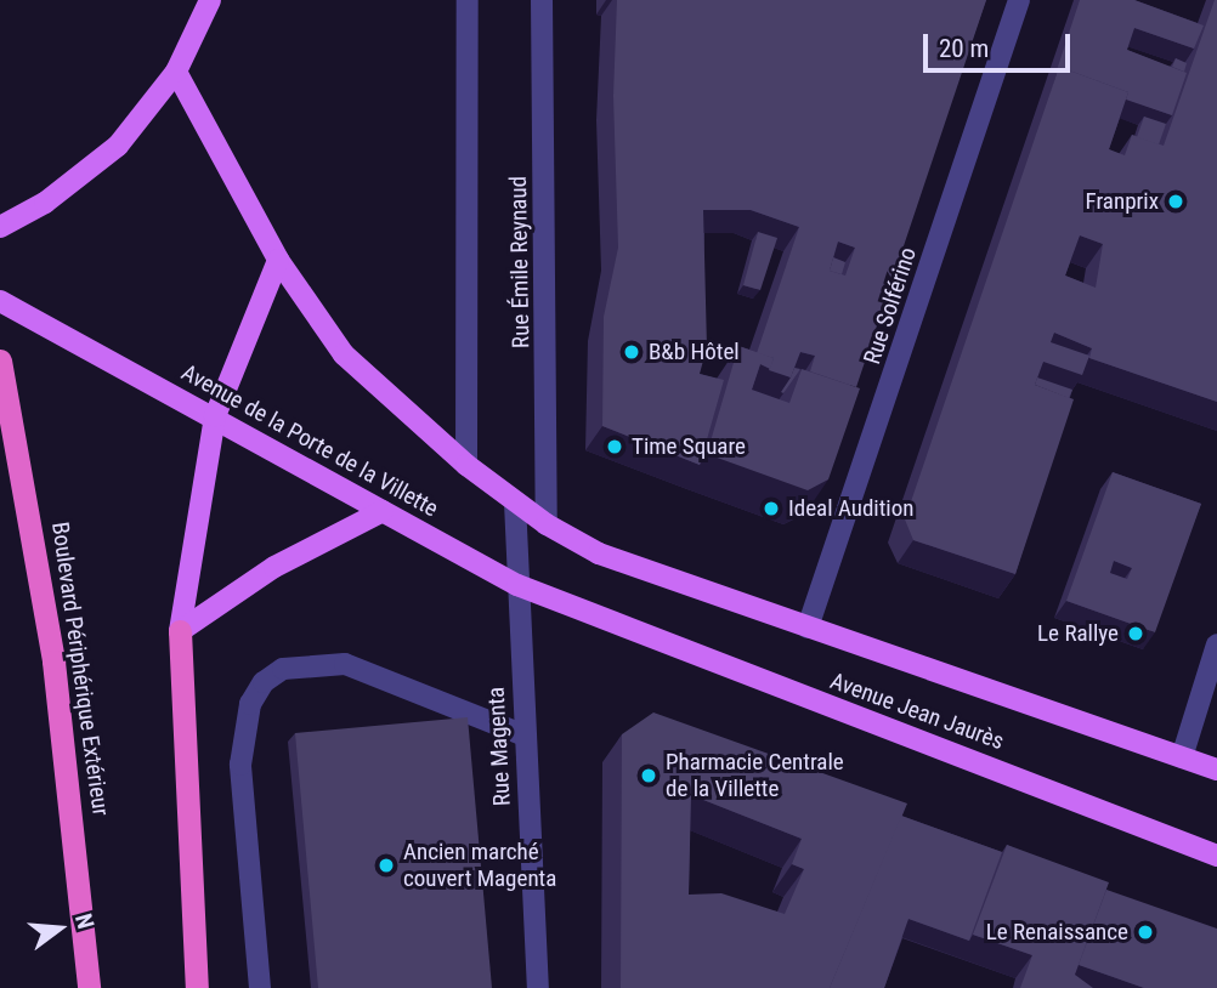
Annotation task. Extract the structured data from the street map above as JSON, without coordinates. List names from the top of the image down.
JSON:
{
  "streets": {
    "highway": ["Boulevard Périphérique Extérieur"],
    "main road": ["Avenue de la Porte de la Villette", "Avenue Jean Jaurès"],
    "street": ["Rue Émile Reynaud", "Rue Solférino", "Rue Magenta"]
  },
  "crossings": [
    ["Rue Émile Reynaud", "Avenue Jean Jaurès"],
    ["Rue Solférino", "Avenue Jean Jaurès"],
    ["Avenue de la Porte de la Villette", "Avenue Jean Jaurès"],
    ["Avenue de la Porte de la Villette", "Rue Magenta"]
  ],
  "places": [
    "Franprix",
    "B&b Hôtel",
    "Time Square",
    "Ideal Audition",
    "Le Rallye",
    "Pharmacie Centrale de la Villette",
    "Ancien marché couvert Magenta",
    "Le Renaissance"
  ],
  "scale_bar": "20 m",
  "north": "right"
}
